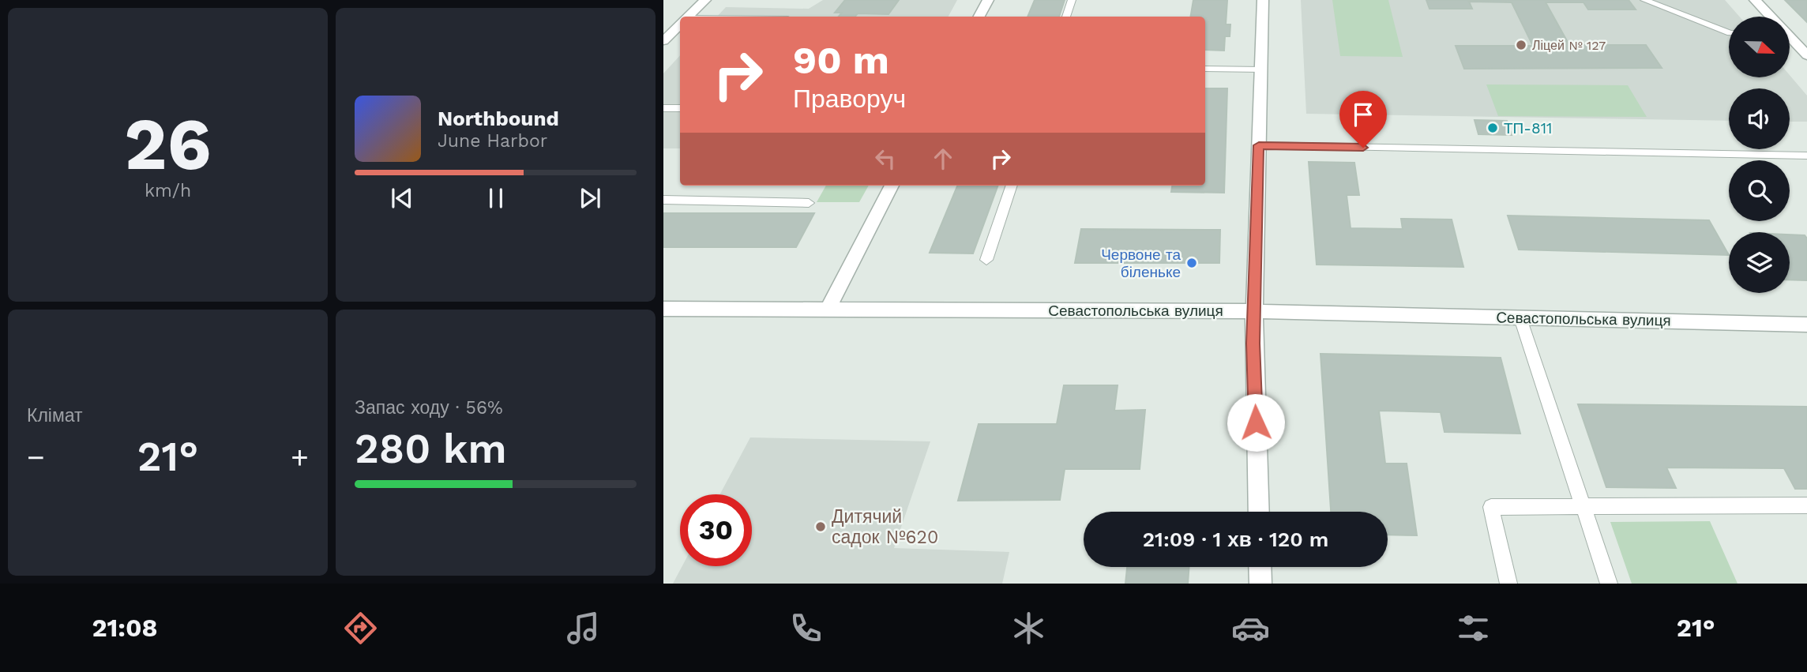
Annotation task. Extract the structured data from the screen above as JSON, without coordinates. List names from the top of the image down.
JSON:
{
  "streets": {
    "street": ["Севастопольська вулиця"]
  },
  "places": [
    "Ліцей № 127",
    "ТП-811",
    "Червоне та біленьке",
    "Дитячий садок №620"
  ],
  "north": "right",
  "page": {
    "tile": [
      ["26", "km/h"],
      "Клімат",
      ["Запас ходу · 56%", "280 km"]
    ],
    "turn": ["90 m", "Праворуч"],
    "song": ["Northbound", "June Harbor"],
    "heat": ["−", "21°", "+"],
    "limit": "30",
    "trip": "21:09 · 1 хв · 120 m",
    "tabs": ["21:08", "21°"]
  }
}
